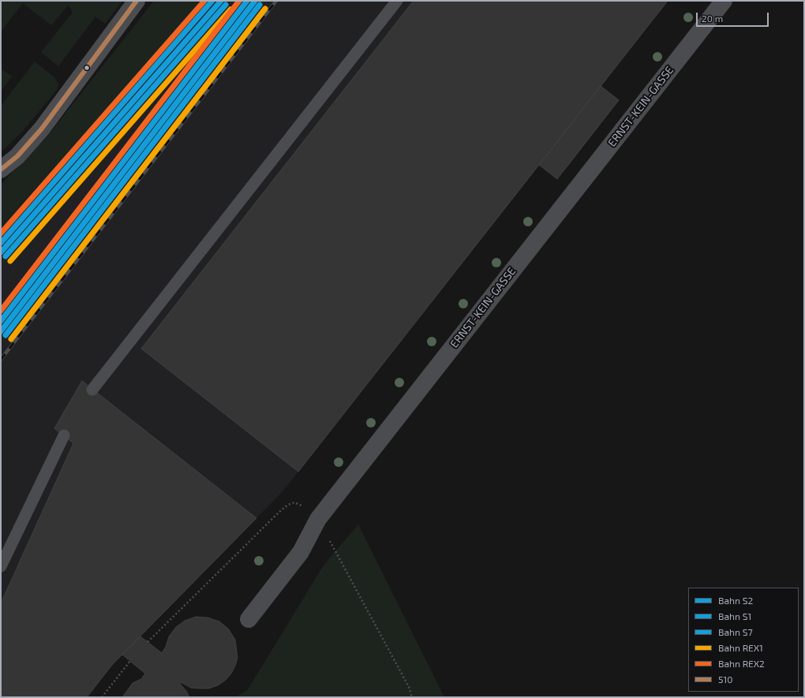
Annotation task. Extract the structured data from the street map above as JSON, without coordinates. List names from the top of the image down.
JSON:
{
  "streets": {
    "street": ["ERNST-KEIN-GASSE"]
  },
  "lines": [
    "rail line S2",
    "rail line S7",
    "rail line REX2",
    "transit line 510",
    "rail line S1",
    "rail line REX1"
  ],
  "legend": [
    "Bahn S2",
    "Bahn S1",
    "Bahn S7",
    "Bahn REX1",
    "Bahn REX2",
    "510"
  ],
  "scale_bar": "20 m"
}
